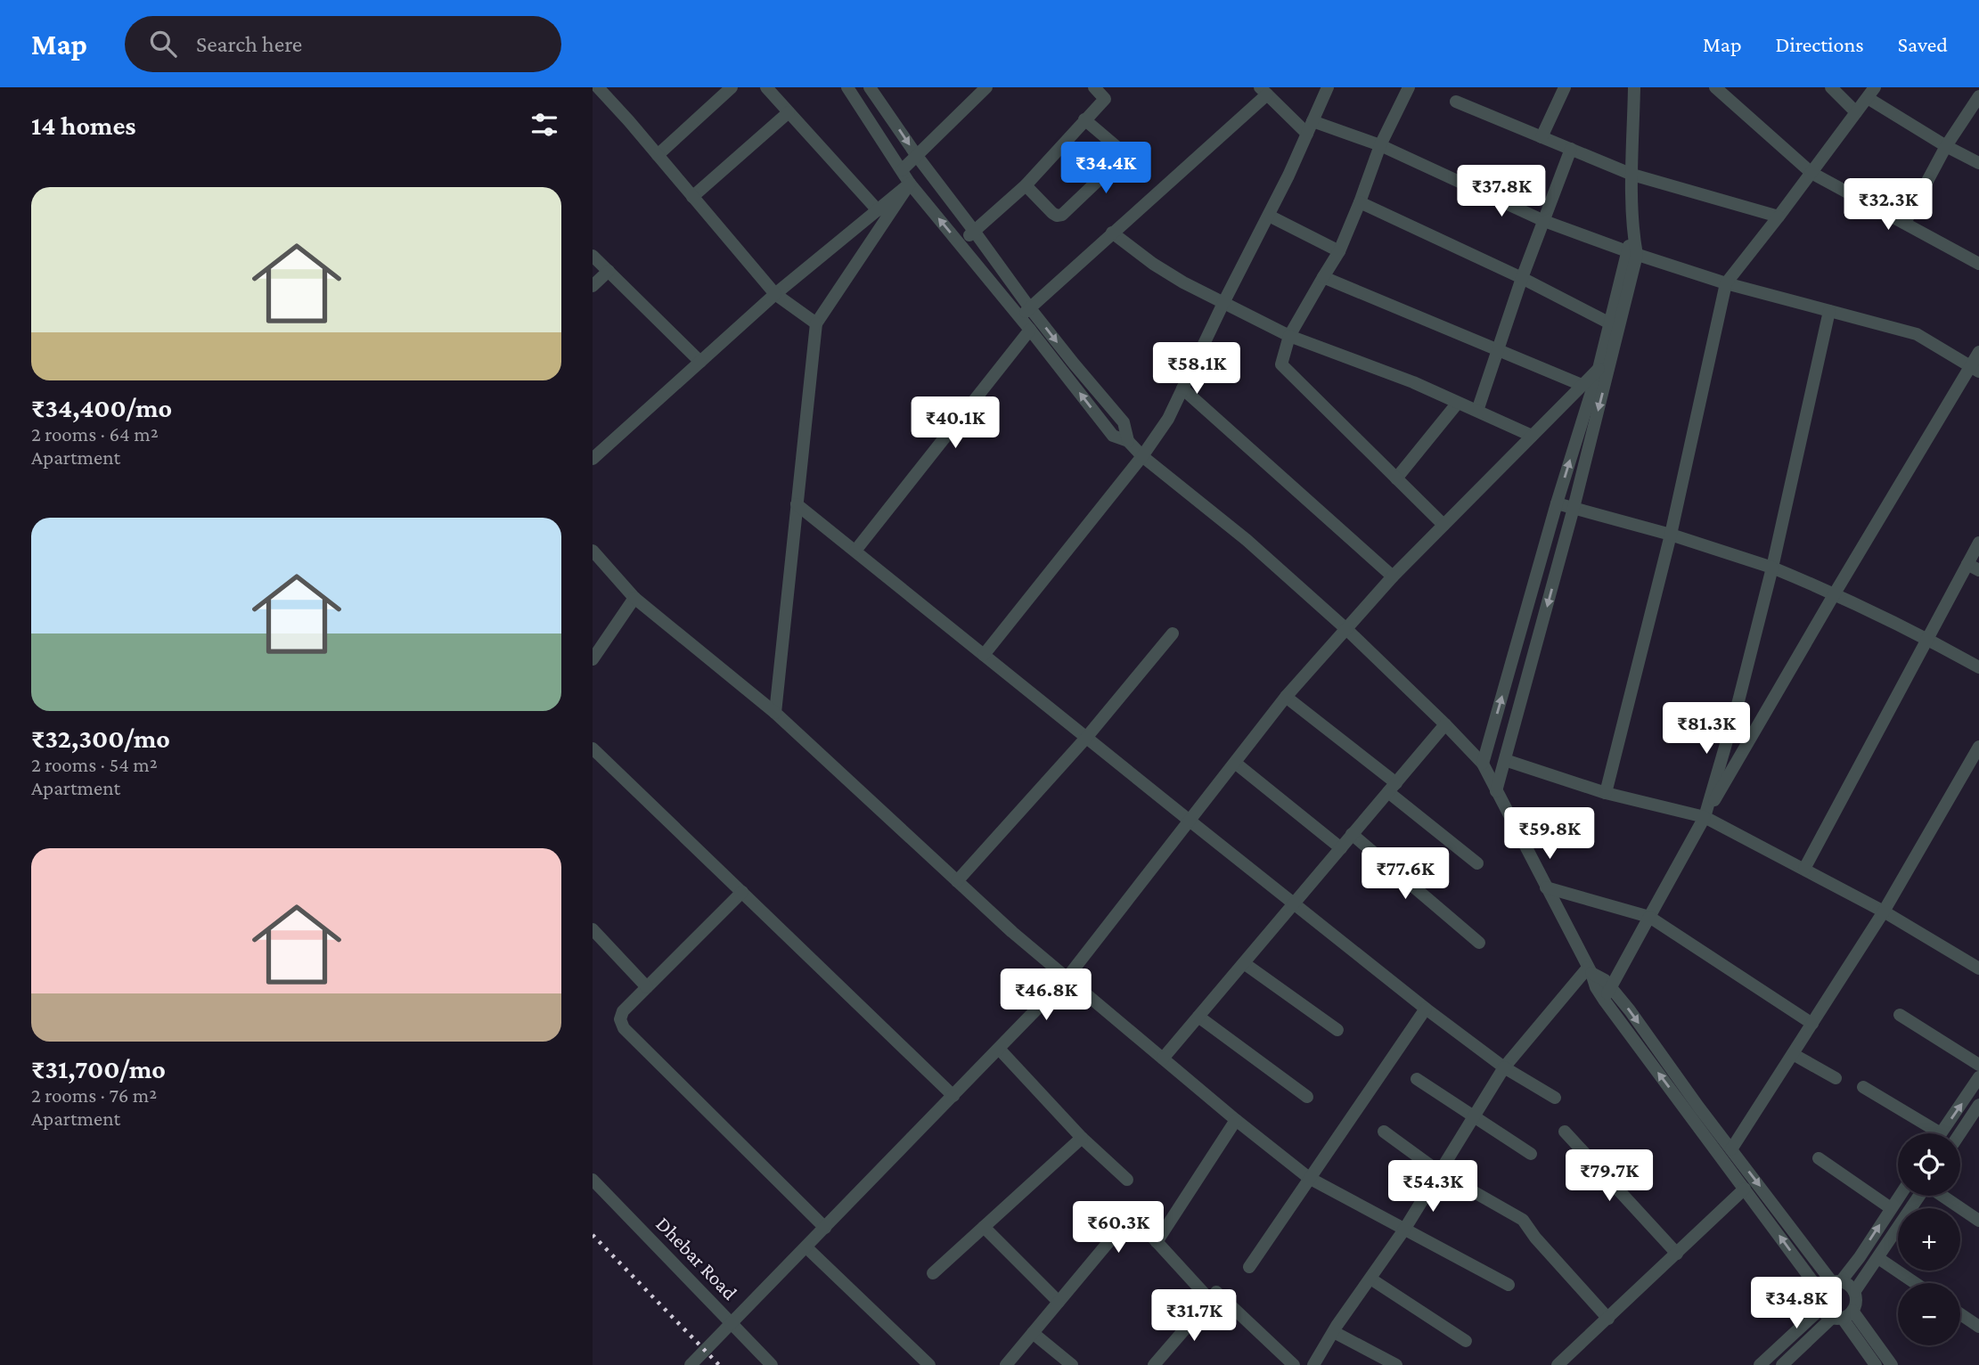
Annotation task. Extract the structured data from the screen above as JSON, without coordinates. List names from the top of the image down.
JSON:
{
  "streets": {
    "street": ["Dhebar Road"]
  },
  "page": {
    "header": "Map",
    "search": "Search here",
    "nav": ["Map", "Directions", "Saved"],
    "heading": "14 homes",
    "price": [
      "₹34.4K",
      "₹37.8K",
      "₹32.3K",
      "₹58.1K",
      "₹40.1K",
      "₹81.3K",
      "₹59.8K",
      "₹77.6K",
      "₹46.8K",
      "₹79.7K",
      "₹54.3K",
      "₹60.3K",
      "₹34.8K",
      "₹31.7K"
    ],
    "list": [
      {
        "name": "₹34,400/mo",
        "note": "2 rooms · 64 m² · Apartment"
      },
      {
        "name": "₹32,300/mo",
        "note": "2 rooms · 54 m² · Apartment"
      },
      {
        "name": "₹31,700/mo",
        "note": "2 rooms · 76 m² · Apartment"
      }
    ],
    "map_buttons": ["+", "−"]
  }
}
